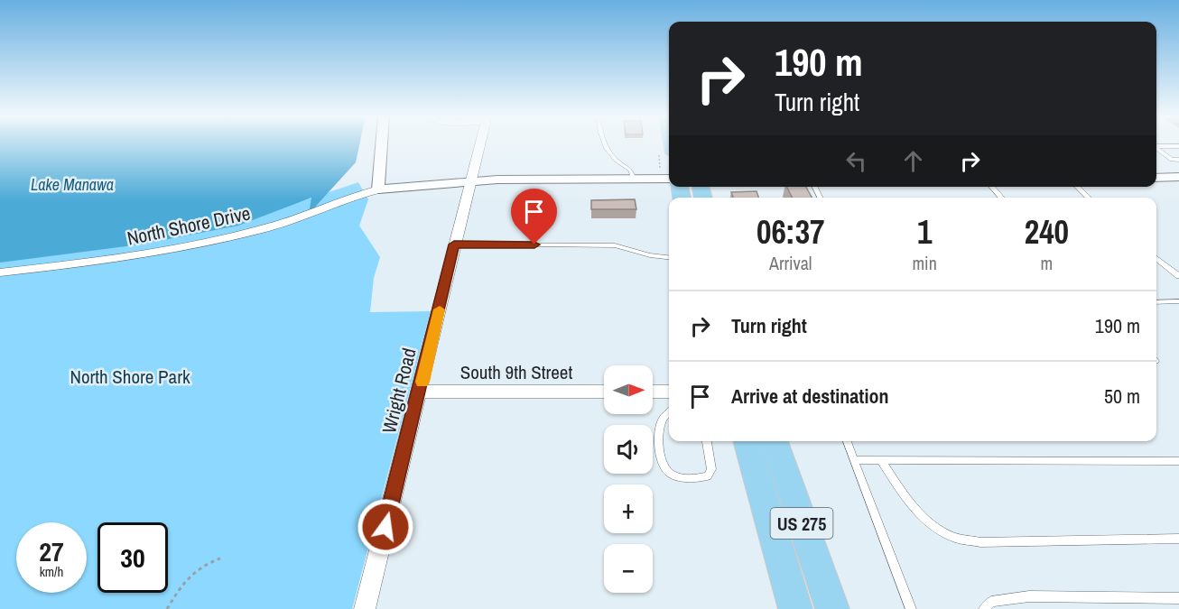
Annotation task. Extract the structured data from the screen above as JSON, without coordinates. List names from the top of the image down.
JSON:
{
  "streets": {
    "main road": ["US 275"],
    "street": ["North Shore Drive", "South 9th Street", "Wright Road"]
  },
  "crossings": [
    ["South 9th Street", "Wright Road"]
  ],
  "water": ["Lake Manawa"],
  "parks": ["North Shore Park"],
  "north": "right",
  "page": {
    "turn": ["190 m", "Turn right"],
    "eta": [
      "06:37",
      "Arrival",
      "1",
      "min",
      "240",
      "m"
    ],
    "list": [
      {
        "name": "Turn right",
        "value": "190 m"
      },
      {
        "name": "Arrive at destination",
        "value": "50 m"
      }
    ],
    "map_buttons": ["+", "−"],
    "speed": "27 km/h",
    "limit": "30"
  }
}
